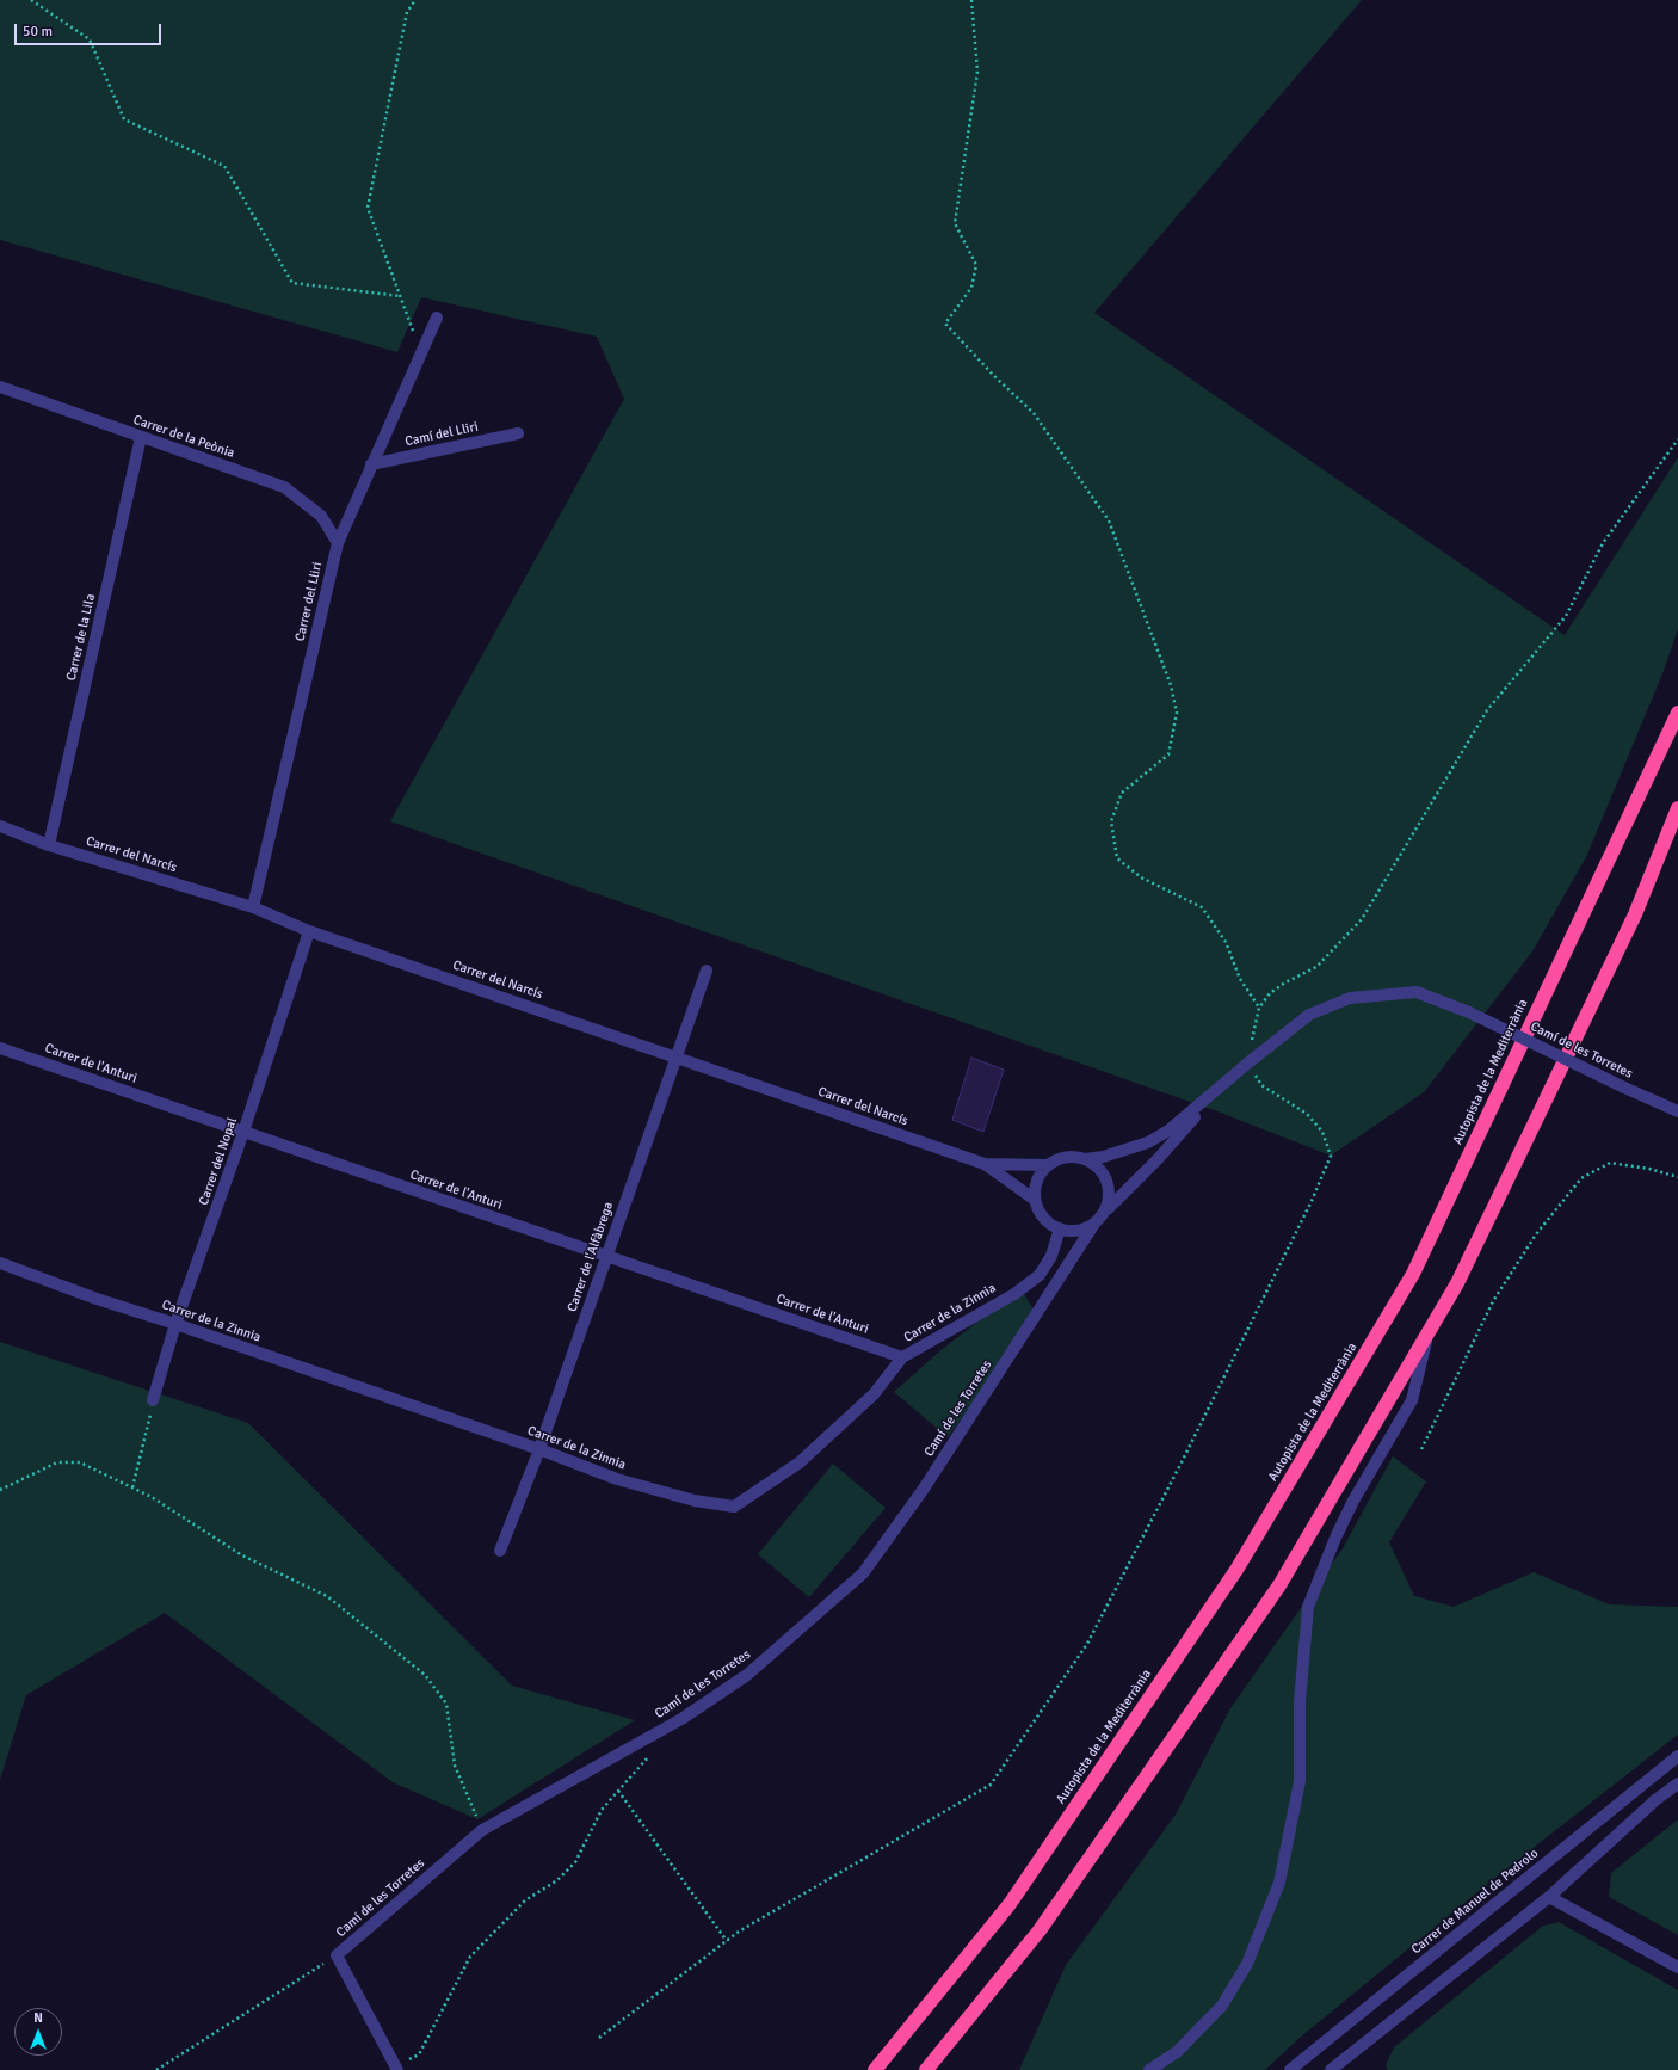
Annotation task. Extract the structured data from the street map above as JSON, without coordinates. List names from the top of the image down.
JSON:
{
  "streets": {
    "highway": ["Autopista de la Mediterrània"],
    "street": [
      "Camí del Lliri",
      "Carrer de la Peònia",
      "Carrer del Lliri",
      "Carrer de la Lila",
      "Carrer del Narcís",
      "Camí de les Torretes",
      "Carrer de l'Anturi",
      "Carrer del Nopal",
      "Carrer de l'Alfàbrega",
      "Carrer de la Zinnia",
      "Carrer de Manuel de Pedrolo"
    ]
  },
  "crossings": [
    ["Camí del Lliri", "Carrer del Lliri"],
    ["Carrer de la Peònia", "Carrer del Lliri"],
    ["Carrer de la Peònia", "Carrer de la Lila"],
    ["Carrer del Lliri", "Carrer del Narcís"],
    ["Carrer de la Lila", "Carrer del Narcís"],
    ["Carrer del Narcís", "Camí de les Torretes"],
    ["Carrer del Narcís", "Carrer del Nopal"],
    ["Carrer del Narcís", "Carrer de l'Alfàbrega"],
    ["Carrer del Narcís", "Carrer de la Zinnia"],
    ["Camí de les Torretes", "Carrer de la Zinnia"],
    ["Carrer de l'Anturi", "Carrer del Nopal"],
    ["Carrer de l'Anturi", "Carrer de l'Alfàbrega"],
    ["Carrer de l'Anturi", "Carrer de la Zinnia"],
    ["Carrer del Nopal", "Carrer de la Zinnia"],
    ["Carrer de l'Alfàbrega", "Carrer de la Zinnia"]
  ],
  "scale_bar": "50 m",
  "north": "top"
}
